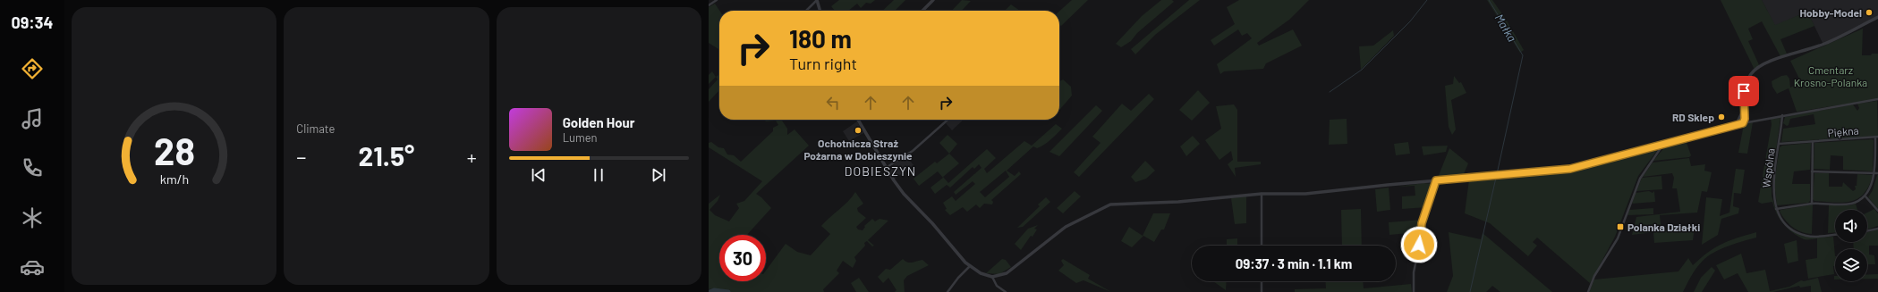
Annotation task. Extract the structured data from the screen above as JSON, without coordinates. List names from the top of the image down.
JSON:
{
  "streets": {
    "street": ["Piękna", "Wspólna"]
  },
  "crossings": [
    ["Piękna", "Wspólna"]
  ],
  "districts": ["DOBIESZYN"],
  "water": ["Małka"],
  "parks": ["Cmentarz Krosno-Polanka"],
  "places": {
    "other": ["Hobby-Model", "RD Sklep", "Ochotnicza Straż Pożarna w Dobieszynie"],
    "transit": ["Polanka Działki"]
  },
  "page": {
    "tabs": "09:34",
    "tile": "Climate",
    "turn": ["180 m", "Turn right"],
    "song": ["Golden Hour", "Lumen"],
    "heat": ["−", "21.5°", "+"],
    "limit": "30",
    "trip": "09:37 · 3 min · 1.1 km",
    "gauge": ["28", "km/h"]
  }
}
